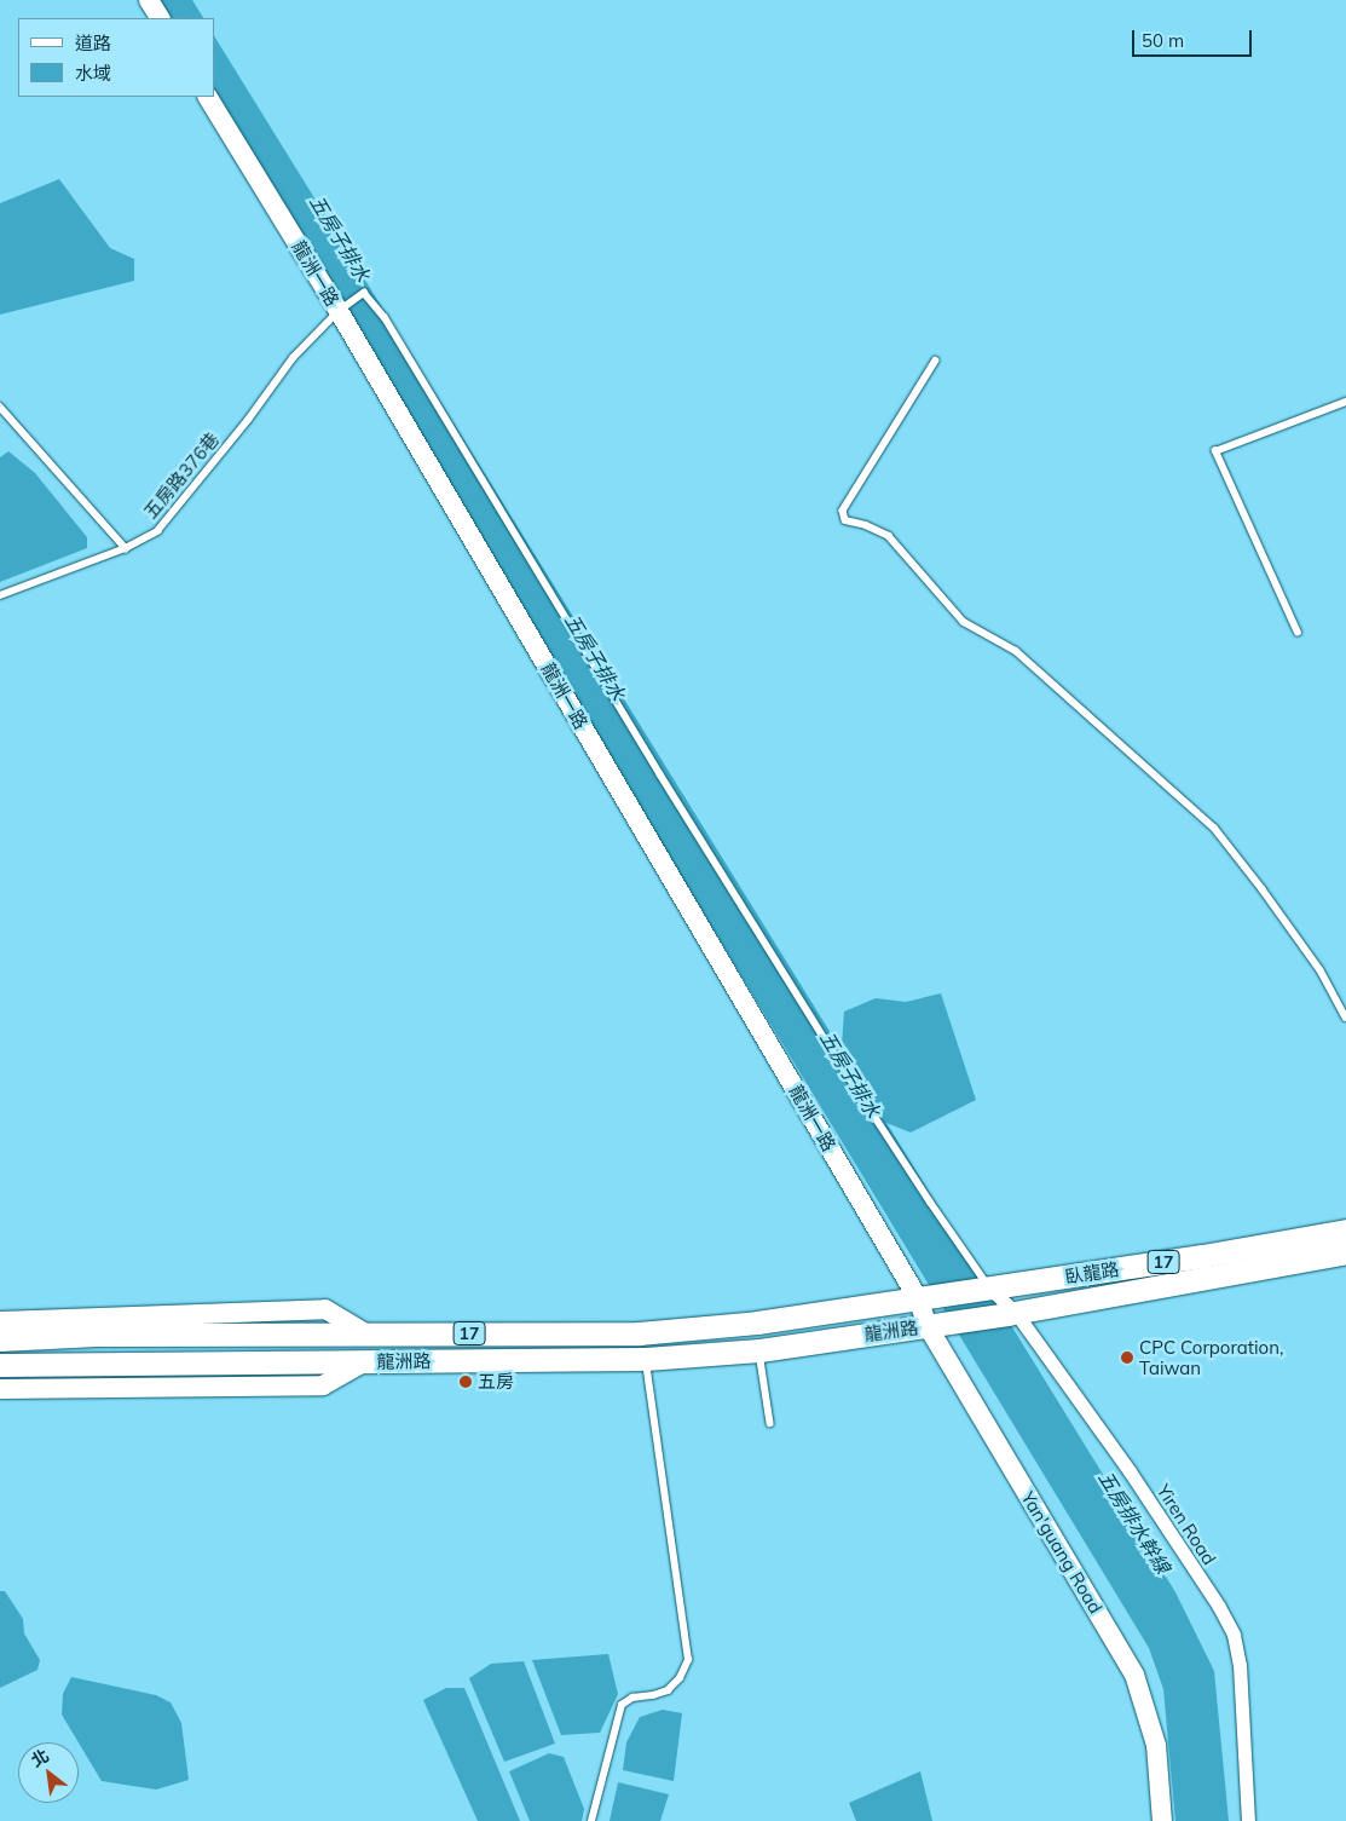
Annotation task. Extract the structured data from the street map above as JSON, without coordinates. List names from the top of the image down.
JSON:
{
  "streets": {
    "main road": ["17", "臥龍路", "龍洲路"],
    "street": ["龍洲一路", "Yiren Road", "Yan'guang Road"],
    "lane": ["五房路376巷"]
  },
  "crossings": [
    ["龍洲一路", "五房路376巷"],
    ["龍洲一路", "17"],
    ["龍洲一路", "龍洲路"],
    ["龍洲一路", "Yan'guang Road"],
    ["五房路376巷", "17"],
    ["五房路376巷", "臥龍路"],
    ["五房路376巷", "Yiren Road"],
    ["17", "臥龍路"],
    ["17", "龍洲路"],
    ["17", "Yiren Road"],
    ["17", "Yan'guang Road"],
    ["臥龍路", "Yiren Road"],
    ["龍洲路", "Yan'guang Road"]
  ],
  "water": ["五房子排水", "五房排水幹線"],
  "places": ["CPC Corporation, Taiwan", "五房"],
  "legend": ["道路", "水域"],
  "scale_bar": "50 m",
  "north": "top left"
}
